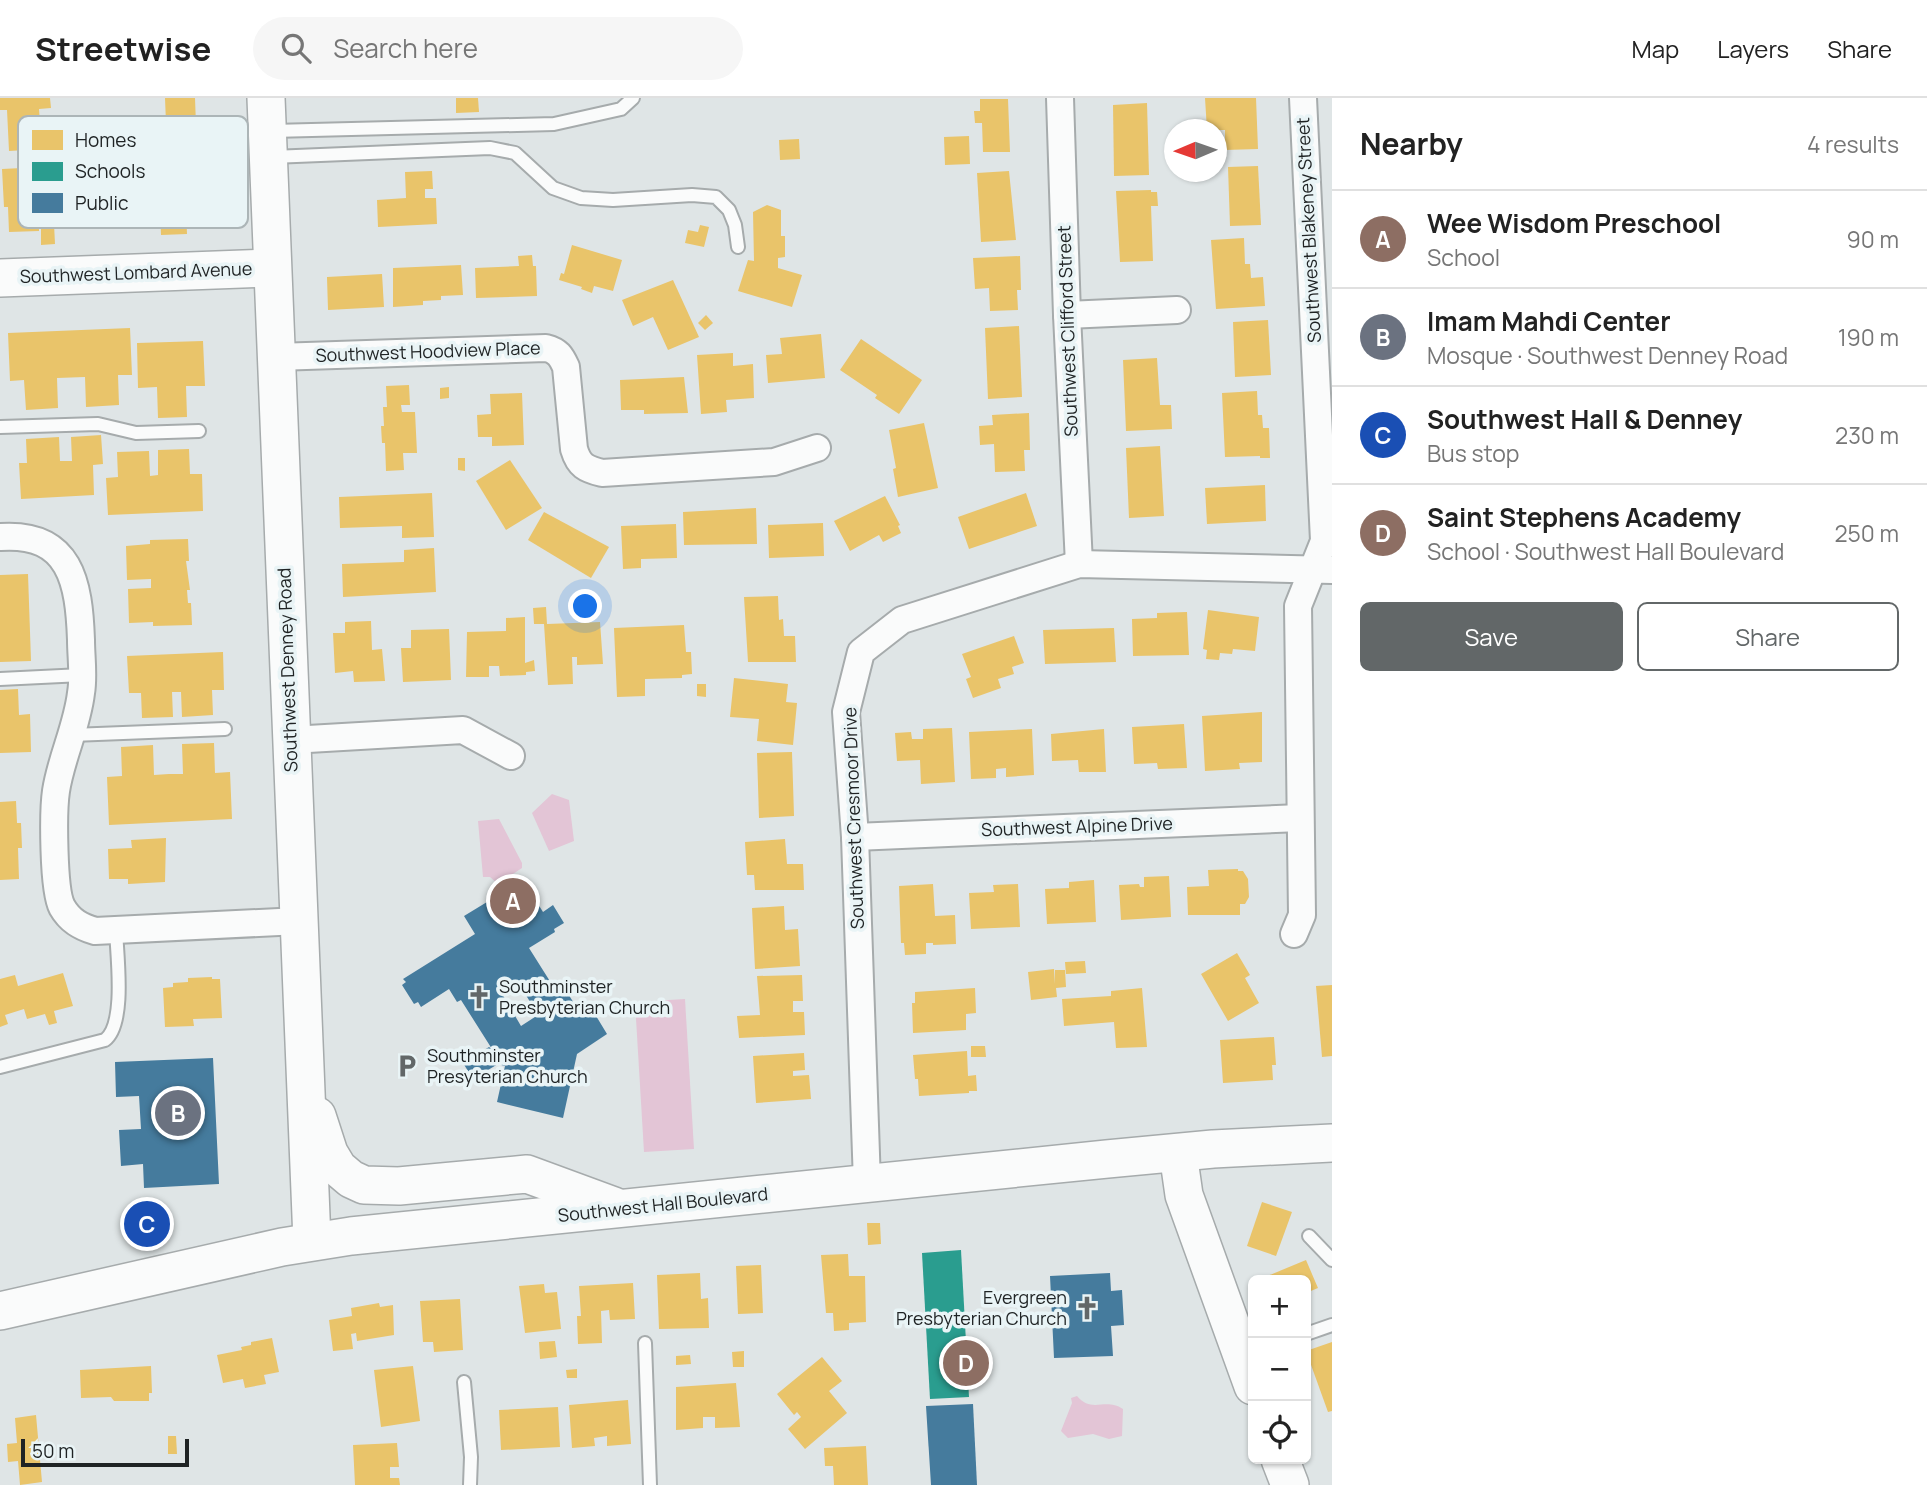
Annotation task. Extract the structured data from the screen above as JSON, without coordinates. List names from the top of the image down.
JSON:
{
  "streets": {
    "main road": ["Southwest Lombard Avenue", "Southwest Denney Road", "Southwest Hall Boulevard"],
    "street": [
      "Southwest Blakeney Street",
      "Southwest Clifford Street",
      "Southwest Hoodview Place",
      "Southwest Cresmoor Drive",
      "Southwest Alpine Drive"
    ]
  },
  "crossings": [
    ["Southwest Blakeney Street", "Southwest Cresmoor Drive"],
    ["Southwest Blakeney Street", "Southwest Alpine Drive"],
    ["Southwest Lombard Avenue", "Southwest Denney Road"],
    ["Southwest Clifford Street", "Southwest Cresmoor Drive"],
    ["Southwest Hoodview Place", "Southwest Denney Road"],
    ["Southwest Denney Road", "Southwest Hall Boulevard"],
    ["Southwest Cresmoor Drive", "Southwest Alpine Drive"],
    ["Southwest Cresmoor Drive", "Southwest Hall Boulevard"]
  ],
  "places": {
    "church": ["Southminster Presbyterian Church", "Evergreen Presbyterian Church"],
    "parking": ["Southminster Presyterian Church"]
  },
  "legend": ["Homes", "Schools", "Public"],
  "scale_bar": "50 m",
  "north": "left",
  "page": {
    "header": "Streetwise",
    "search": "Search here",
    "nav": ["Map", "Layers", "Share"],
    "heading": ["Nearby", "4 results"],
    "list": [
      {
        "mark": "A",
        "name": "Wee Wisdom Preschool",
        "note": "School",
        "value": "90 m"
      },
      {
        "mark": "B",
        "name": "Imam Mahdi Center",
        "note": "Mosque · Southwest Denney Road",
        "value": "190 m"
      },
      {
        "mark": "C",
        "name": "Southwest Hall & Denney",
        "note": "Bus stop",
        "value": "230 m"
      },
      {
        "mark": "D",
        "name": "Saint Stephens Academy",
        "note": "School · Southwest Hall Boulevard",
        "value": "250 m"
      }
    ],
    "buttons": ["Save", "Share"],
    "pins": [
      "A",
      "B",
      "C",
      "D"
    ],
    "map_buttons": ["+", "−"],
    "scale": "50 m"
  }
}
